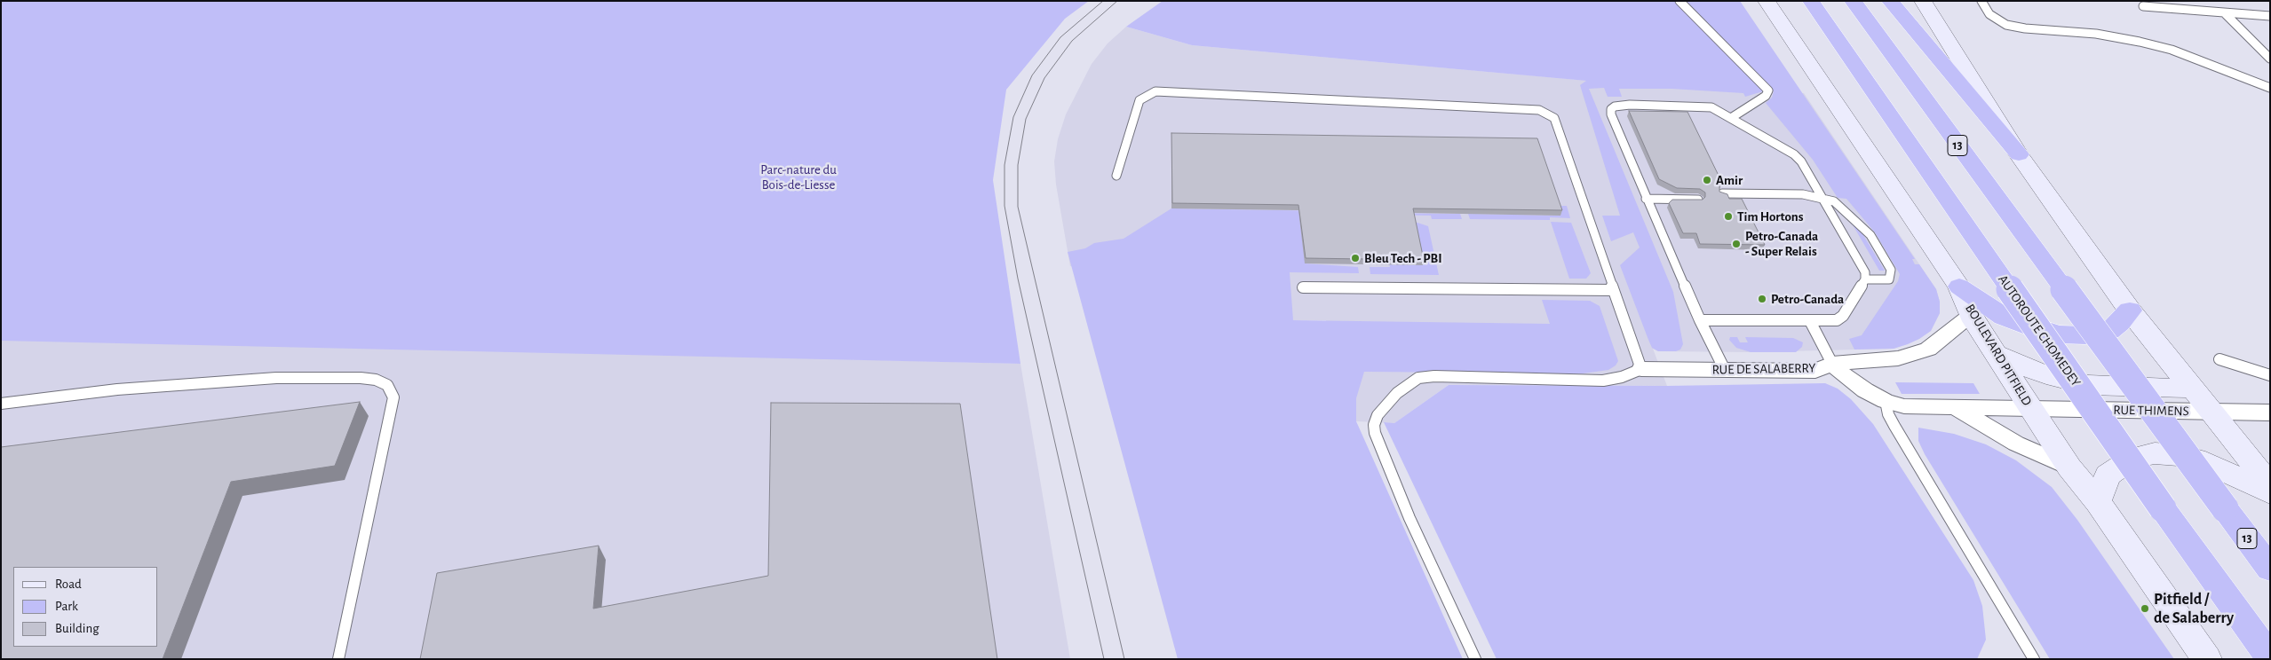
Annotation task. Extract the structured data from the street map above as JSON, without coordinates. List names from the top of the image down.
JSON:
{
  "streets": {
    "highway": ["13", "AUTOROUTE CHOMEDEY"],
    "main road": ["BOULEVARD PITFIELD"],
    "street": ["RUE DE SALABERRY", "RUE THIMENS"]
  },
  "crossings": [
    ["BOULEVARD PITFIELD", "RUE DE SALABERRY"],
    ["BOULEVARD PITFIELD", "RUE THIMENS"],
    ["RUE DE SALABERRY", "RUE THIMENS"]
  ],
  "parks": ["Parc-nature du Bois-de-Liesse"],
  "places": [
    "Amir",
    "Tim Hortons",
    "Petro-Canada - Super Relais",
    "Bleu Tech - PBI",
    "Petro-Canada",
    "Pitfield / de Salaberry"
  ],
  "legend": ["Road", "Park", "Building"]
}
